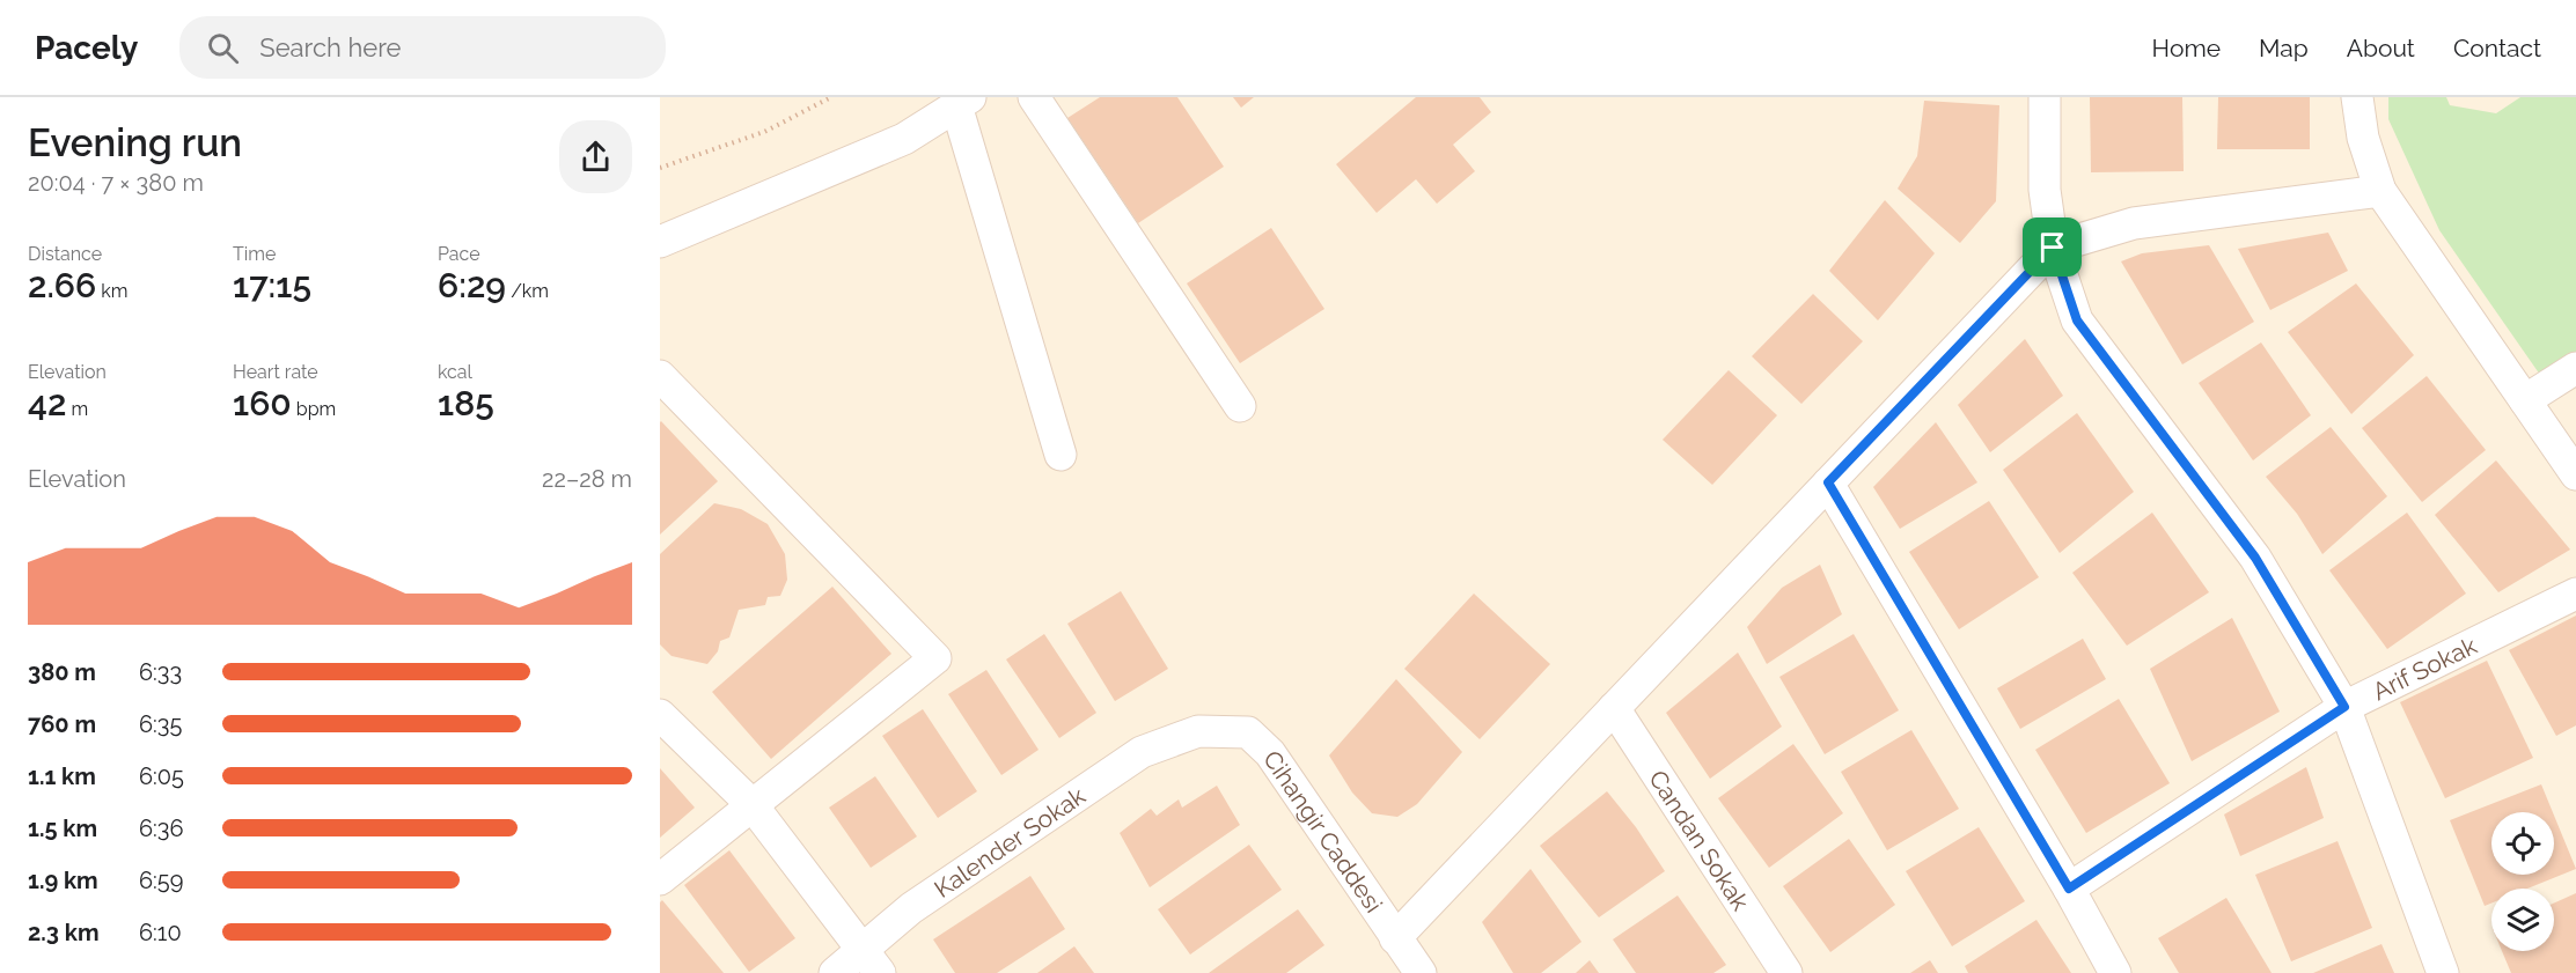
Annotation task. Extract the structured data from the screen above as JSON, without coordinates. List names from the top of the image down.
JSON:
{
  "streets": {
    "street": [
      "Arif Sokak",
      "Cihangir Caddesi",
      "Kalender Sokak",
      "Candan Sokak"
    ]
  },
  "crossings": [
    ["Cihangir Caddesi", "Kalender Sokak"]
  ],
  "page": {
    "header": "Pacely",
    "search": "Search here",
    "nav": [
      "Home",
      "Map",
      "About",
      "Contact"
    ],
    "heading": ["Evening run", "20:04 · 7 × 380 m"],
    "stats": [
      ["Distance", "2.66 km"],
      ["Time", "17:15"],
      ["Pace", "6:29 /km"],
      ["Elevation", "42 m"],
      ["Heart rate", "160 bpm"],
      ["kcal", "185"]
    ],
    "chart": ["Elevation", "22–28 m"],
    "list": [
      {
        "name": "380 m",
        "note": "6:33"
      },
      {
        "name": "760 m",
        "note": "6:35"
      },
      {
        "name": "1.1 km",
        "note": "6:05"
      },
      {
        "name": "1.5 km",
        "note": "6:36"
      },
      {
        "name": "1.9 km",
        "note": "6:59"
      },
      {
        "name": "2.3 km",
        "note": "6:10"
      }
    ]
  }
}
